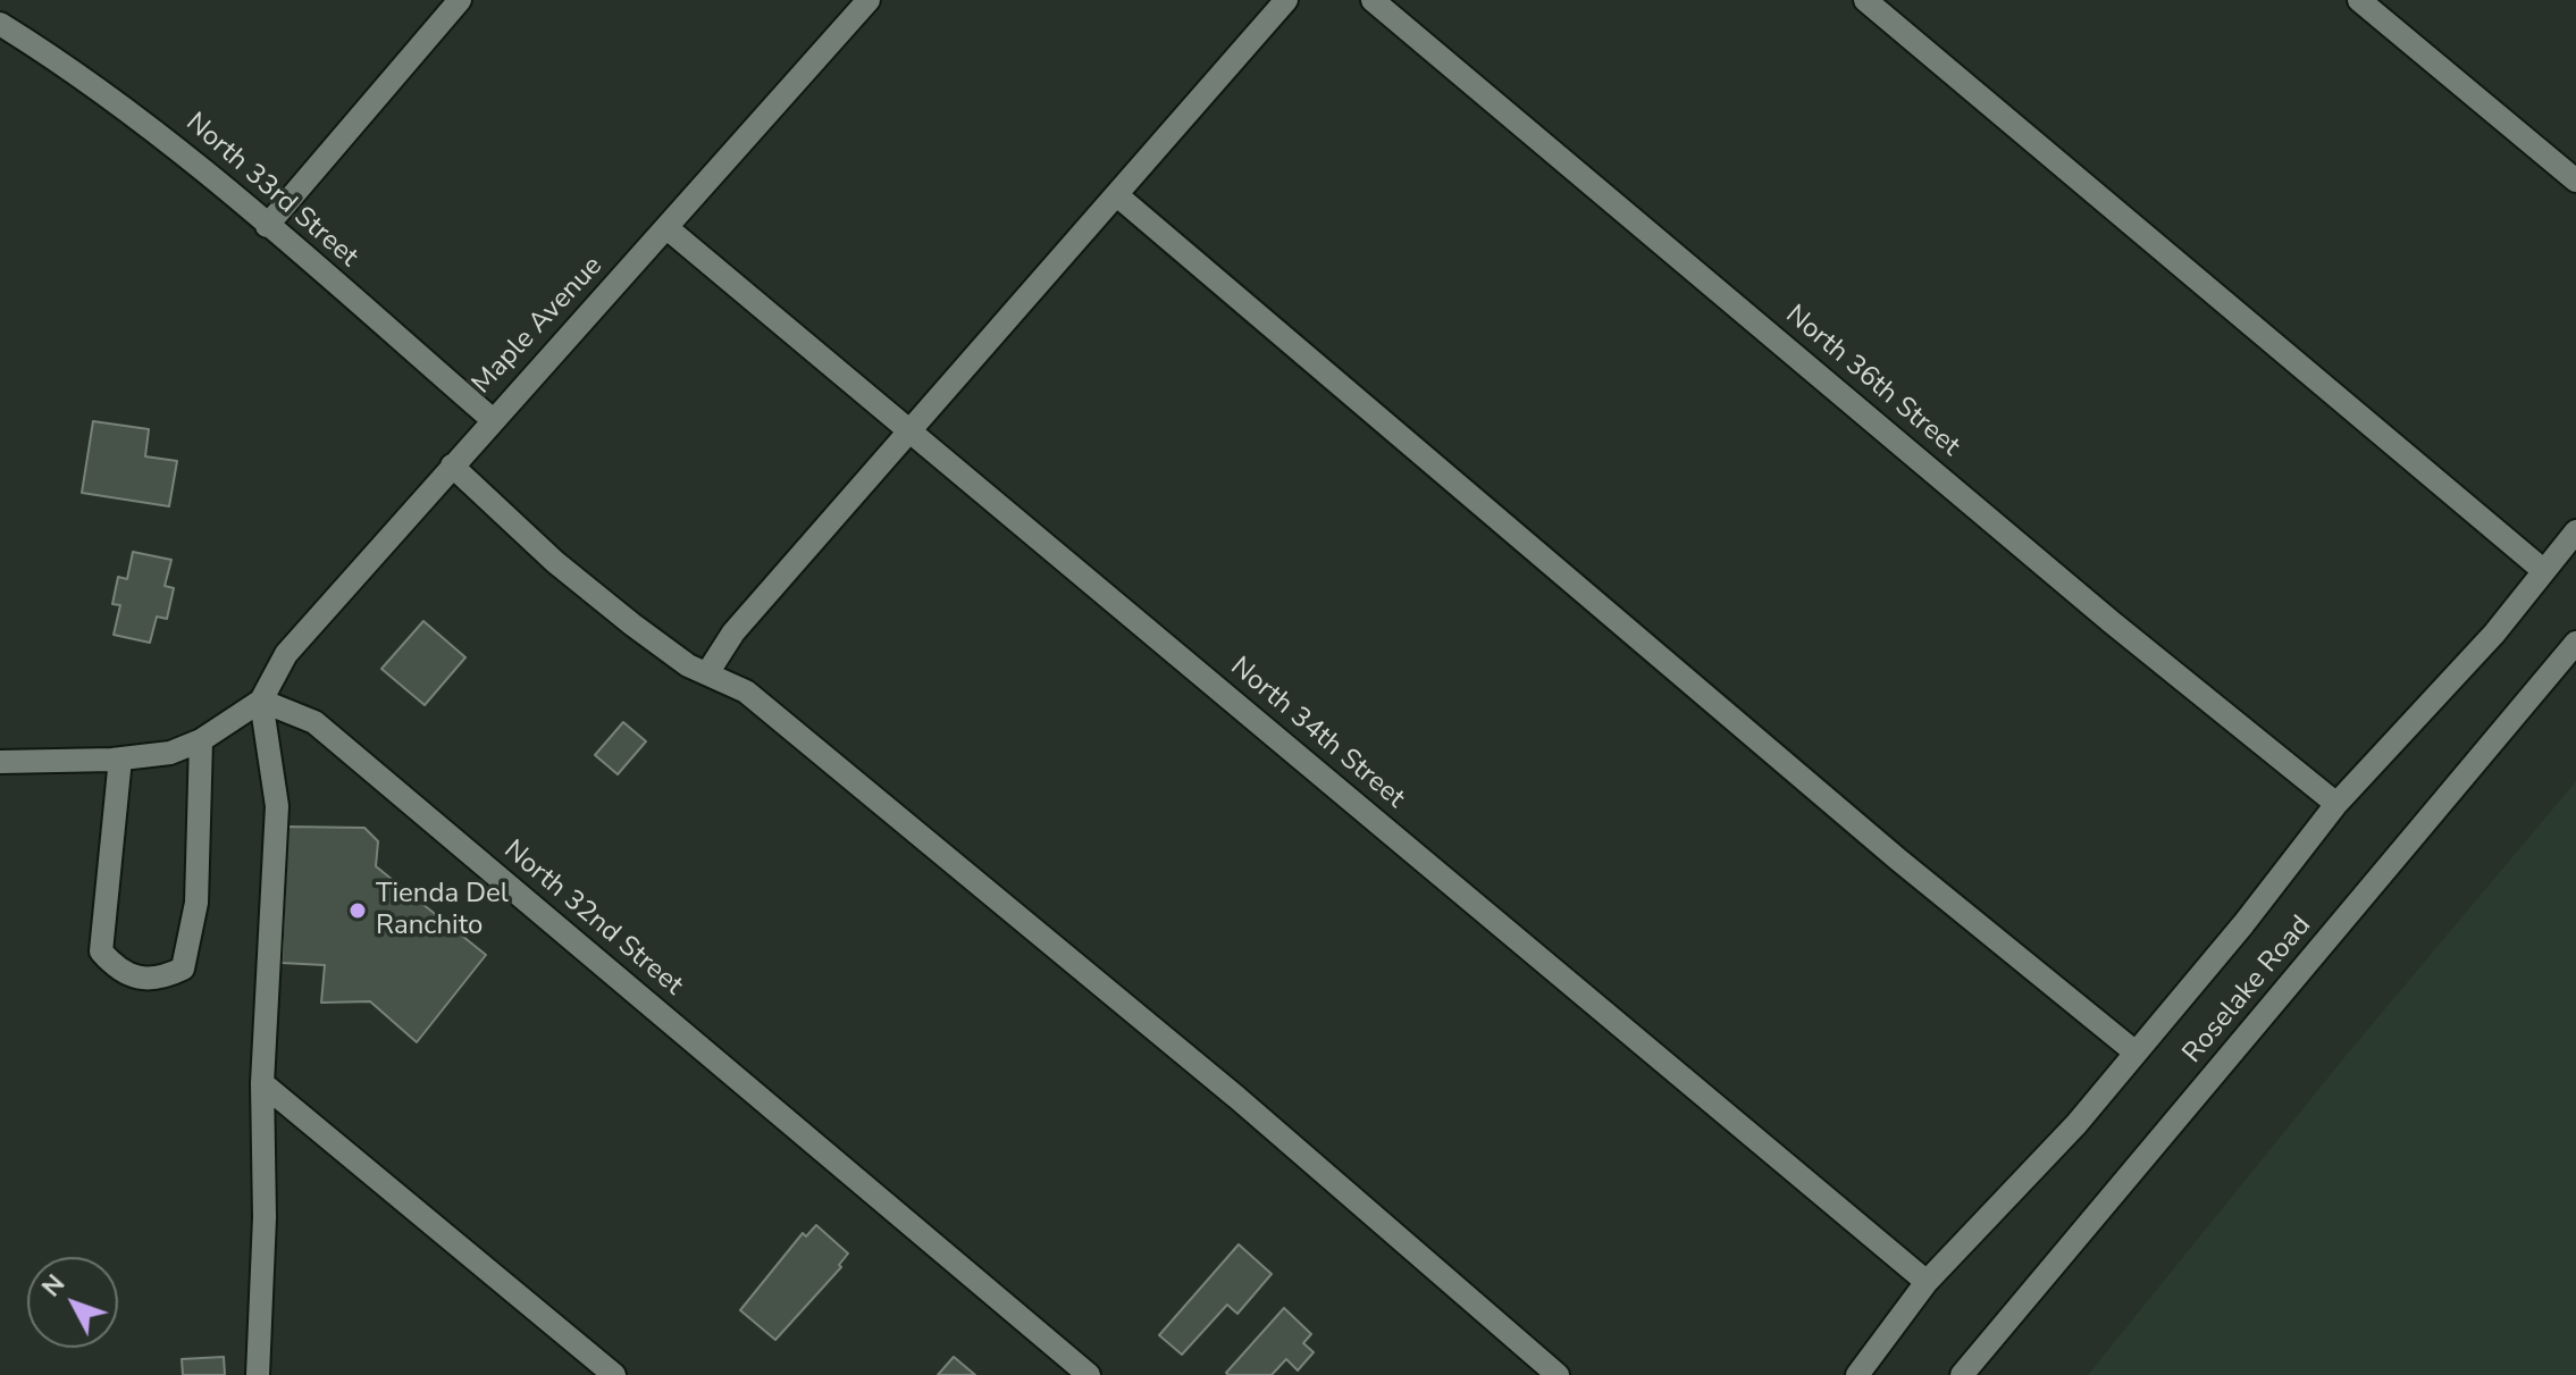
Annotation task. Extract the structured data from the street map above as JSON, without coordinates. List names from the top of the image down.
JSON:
{
  "streets": {
    "street": [
      "North 33rd Street",
      "Maple Avenue",
      "North 36th Street",
      "North 34th Street",
      "North 32nd Street",
      "Roselake Road"
    ]
  },
  "crossings": [
    ["North 33rd Street", "Maple Avenue"],
    ["Maple Avenue", "North 34th Street"],
    ["Maple Avenue", "North 32nd Street"]
  ],
  "places": ["Tienda Del Ranchito"],
  "north": "top left"
}
